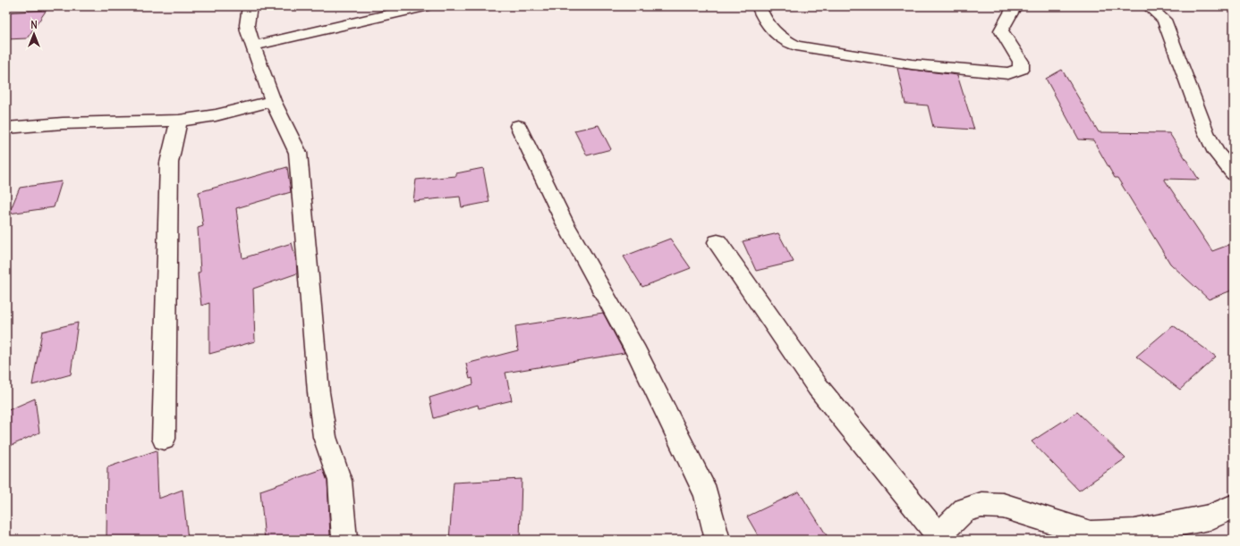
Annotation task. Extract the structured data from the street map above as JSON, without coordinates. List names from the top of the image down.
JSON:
{
  "north": "top"
}
